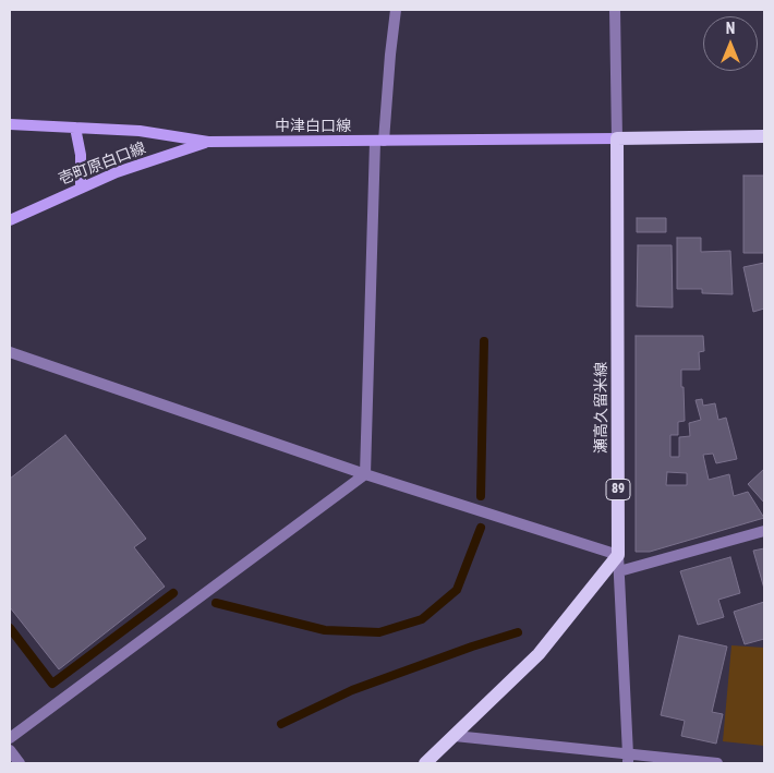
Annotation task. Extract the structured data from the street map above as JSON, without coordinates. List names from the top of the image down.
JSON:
{
  "streets": {
    "main road": [
      "中津白口線",
      "壱町原白口線",
      "瀬高久留米線",
      "89"
    ]
  },
  "crossings": [
    ["中津白口線", "壱町原白口線"],
    ["中津白口線", "瀬高久留米線"]
  ],
  "north": "top"
}
